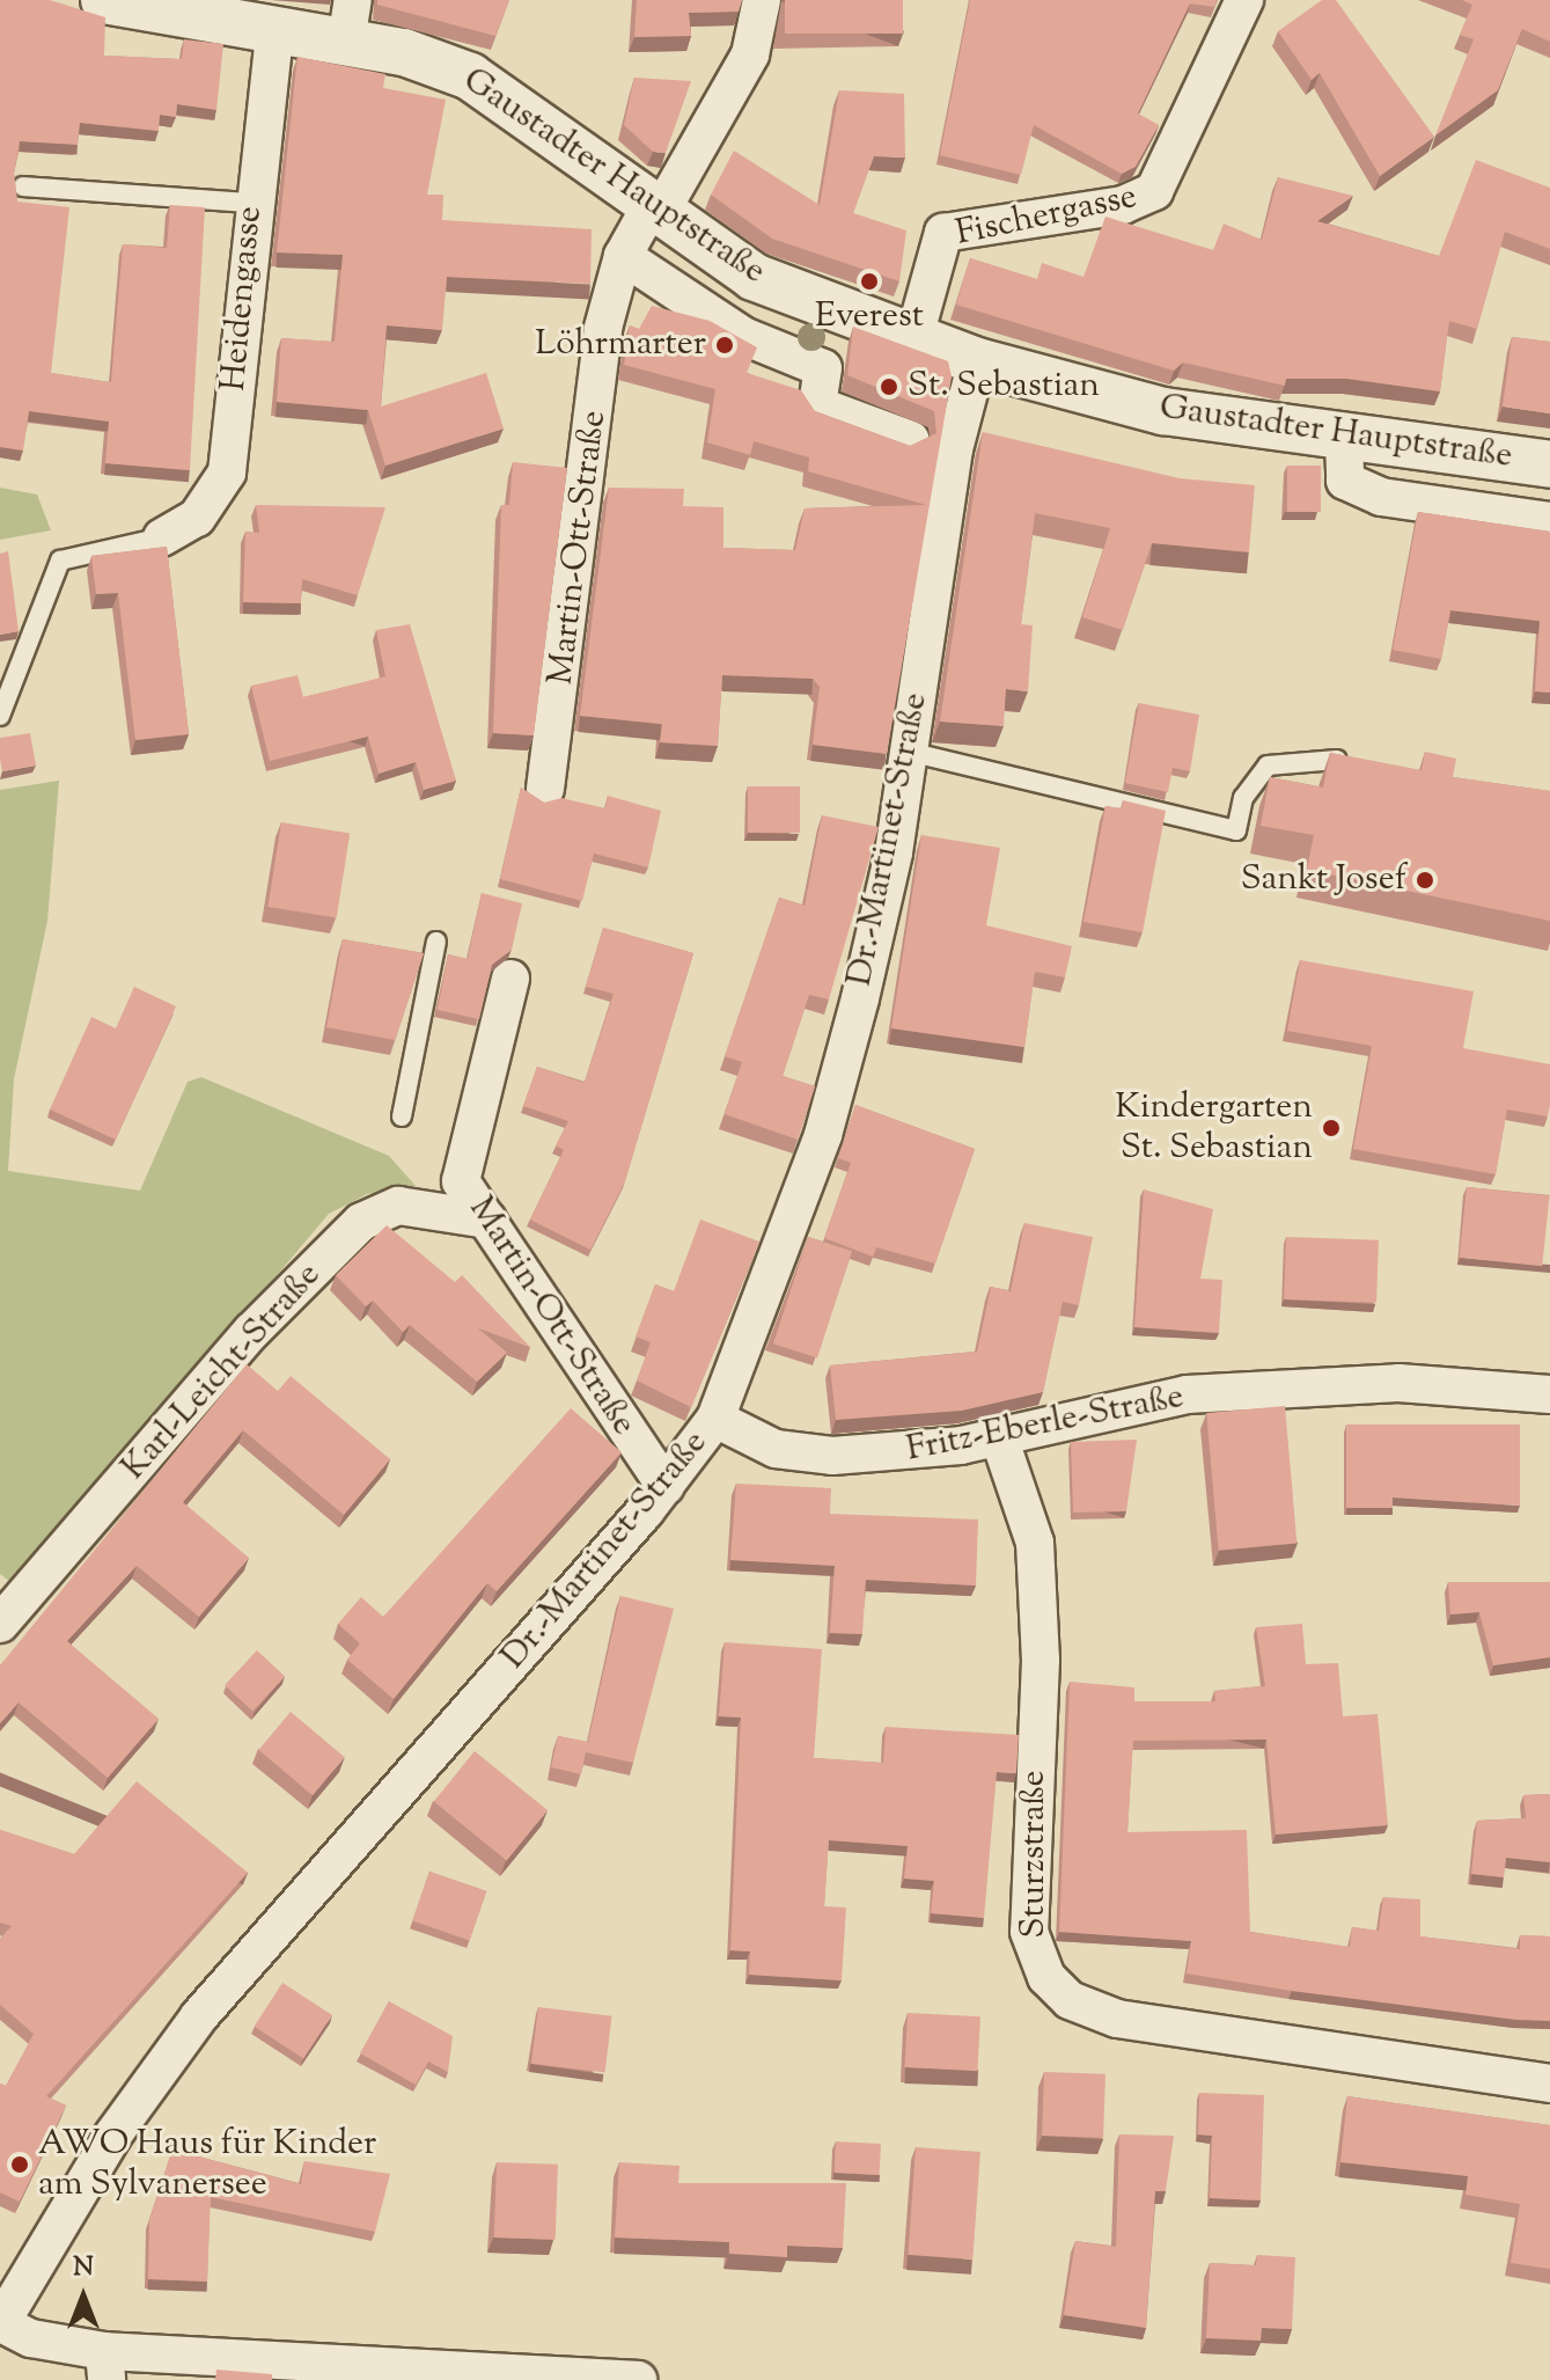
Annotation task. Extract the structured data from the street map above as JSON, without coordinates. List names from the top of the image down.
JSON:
{
  "streets": {
    "street": [
      "Gaustadter Hauptstraße",
      "Fischergasse",
      "Heidengasse",
      "Martin-Ott-Straße",
      "Dr.-Martinet-Straße",
      "Karl-Leicht-Straße",
      "Fritz-Eberle-Straße",
      "Sturzstraße"
    ]
  },
  "crossings": [
    ["Gaustadter Hauptstraße", "Fischergasse"],
    ["Gaustadter Hauptstraße", "Heidengasse"],
    ["Gaustadter Hauptstraße", "Martin-Ott-Straße"],
    ["Gaustadter Hauptstraße", "Dr.-Martinet-Straße"],
    ["Martin-Ott-Straße", "Dr.-Martinet-Straße"],
    ["Martin-Ott-Straße", "Karl-Leicht-Straße"],
    ["Dr.-Martinet-Straße", "Fritz-Eberle-Straße"],
    ["Fritz-Eberle-Straße", "Sturzstraße"]
  ],
  "places": [
    "Everest",
    "Löhrmarter",
    "St. Sebastian",
    "Sankt Josef",
    "Kindergarten St. Sebastian",
    "AWO Haus für Kinder am Sylvanersee"
  ],
  "north": "top"
}
